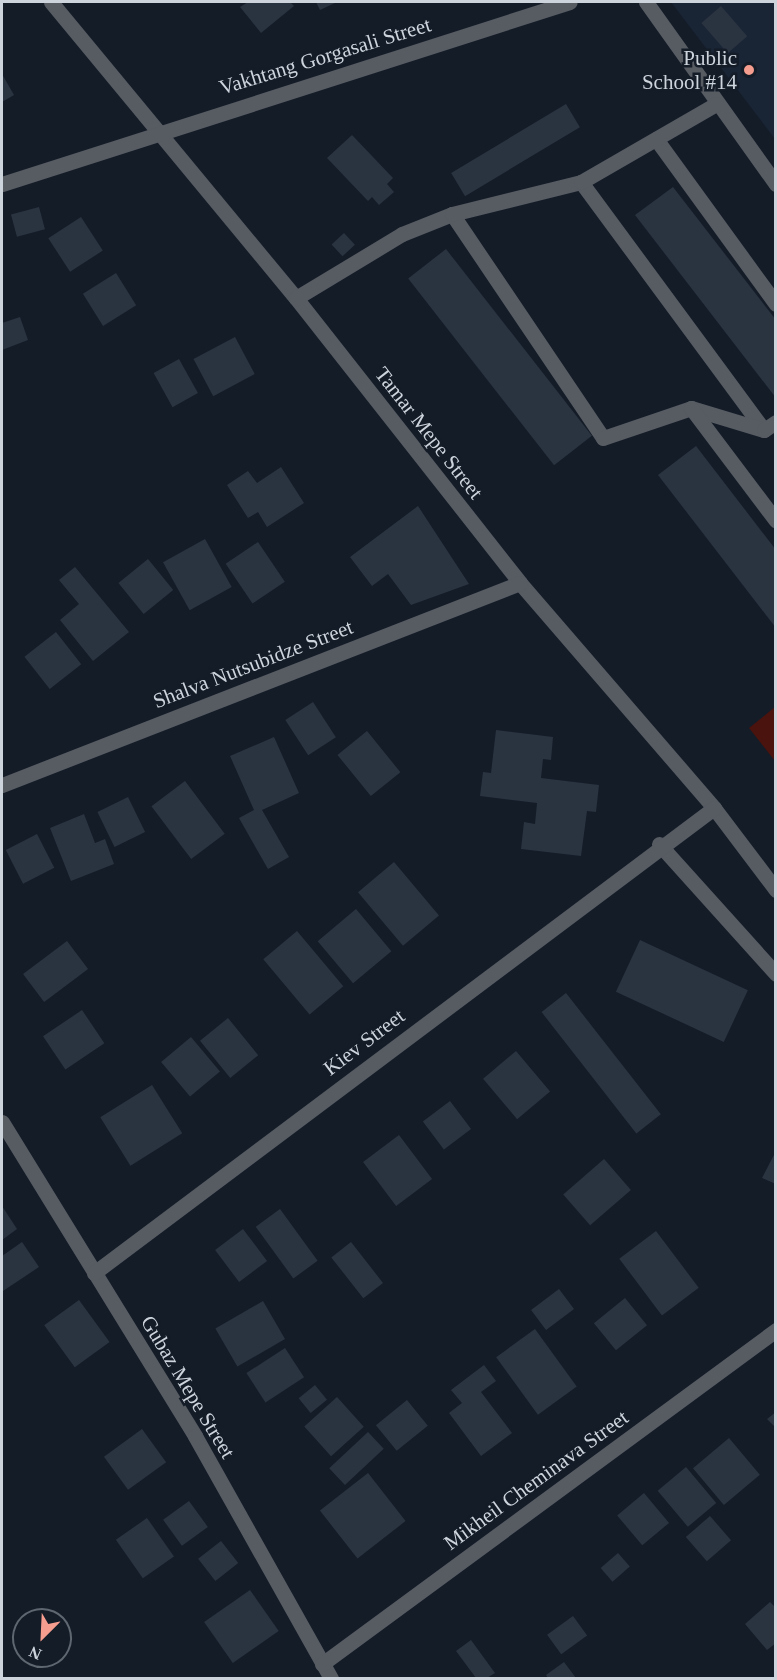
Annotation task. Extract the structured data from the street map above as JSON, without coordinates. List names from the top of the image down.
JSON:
{
  "streets": {
    "street": [
      "Vakhtang Gorgasali Street",
      "Tamar Mepe Street",
      "Shalva Nutsubidze Street",
      "Kiev Street",
      "Gubaz Mepe Street",
      "Mikheil Cheminava Street"
    ]
  },
  "crossings": [
    ["Vakhtang Gorgasali Street", "Tamar Mepe Street"],
    ["Tamar Mepe Street", "Shalva Nutsubidze Street"],
    ["Tamar Mepe Street", "Kiev Street"],
    ["Kiev Street", "Gubaz Mepe Street"],
    ["Gubaz Mepe Street", "Mikheil Cheminava Street"]
  ],
  "places": ["Public School #14"],
  "north": "bottom left"
}
